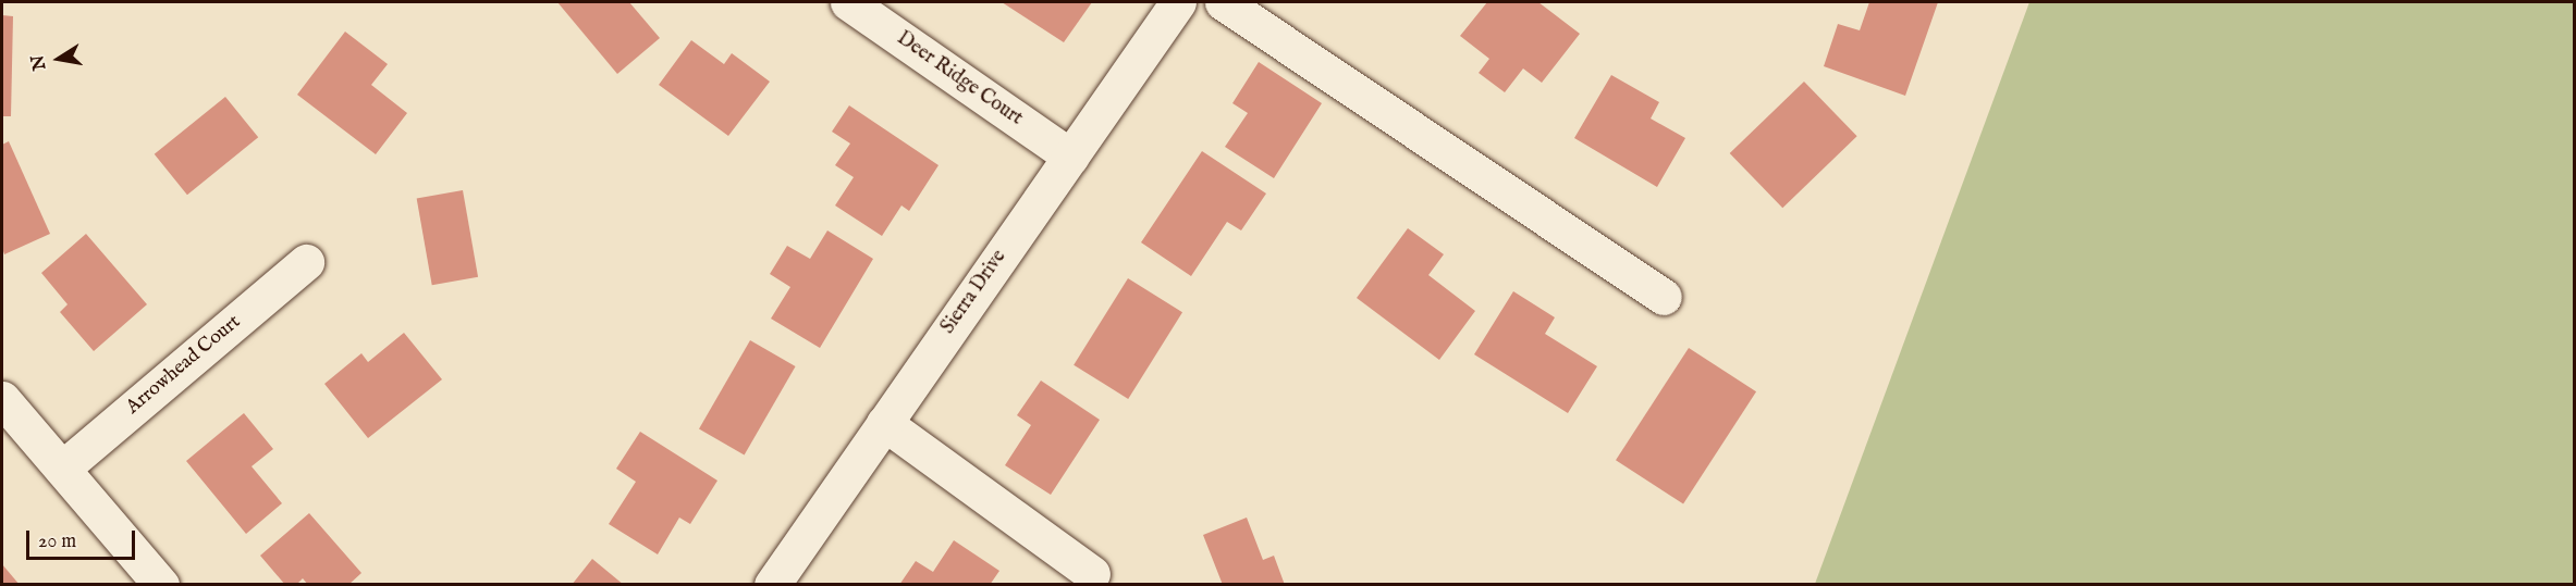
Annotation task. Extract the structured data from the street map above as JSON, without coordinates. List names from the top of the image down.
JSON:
{
  "streets": {
    "street": ["Deer Ridge Court", "Sierra Drive", "Arrowhead Court"]
  },
  "crossings": [
    ["Deer Ridge Court", "Sierra Drive"]
  ],
  "scale_bar": "20 m",
  "north": "left"
}
